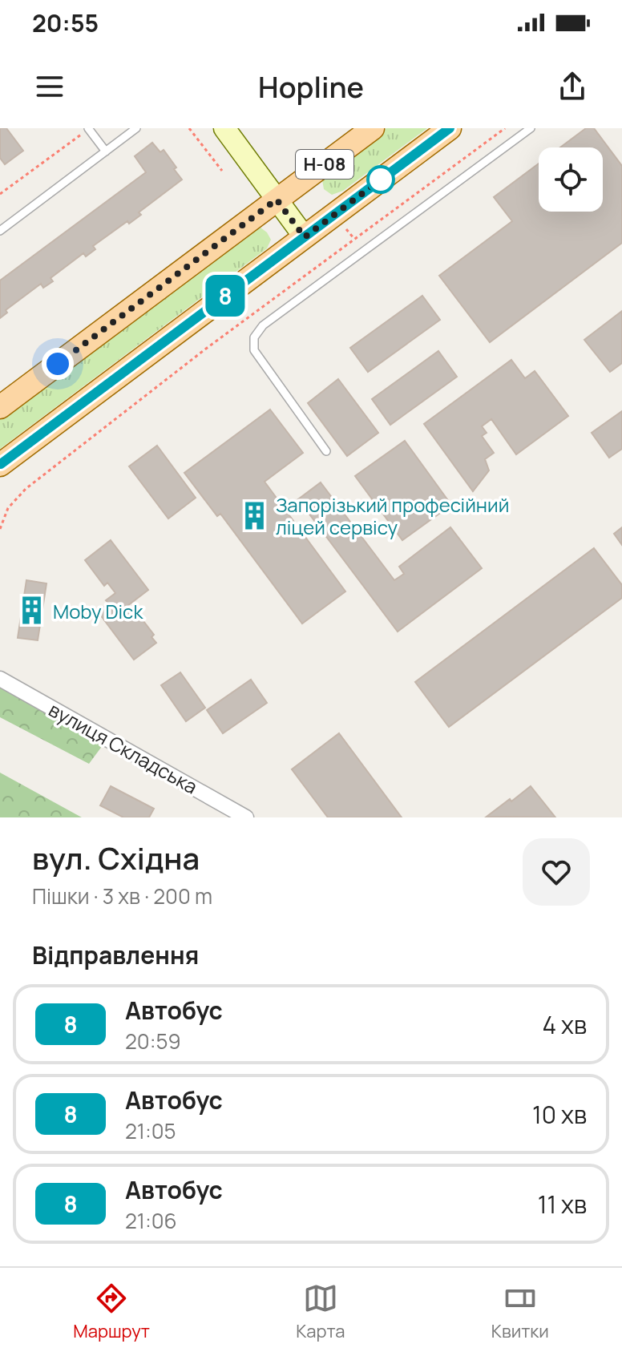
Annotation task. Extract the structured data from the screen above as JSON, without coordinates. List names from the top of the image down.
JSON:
{
  "streets": {
    "main road": ["Н-08"],
    "street": ["вулиця Складська"]
  },
  "places": {
    "building": ["Запорізький професійний ліцей сервісу", "Moby Dick"]
  },
  "lines": ["bus line 8"],
  "page": {
    "status": "20:55",
    "header": "Hopline",
    "on_map": "8",
    "heading": [
      ["вул. Східна", "Пішки · 3 хв · 200 m"],
      "Відправлення"
    ],
    "list": [
      {
        "mark": "8",
        "name": "Автобус",
        "note": "20:59",
        "value": "4 хв"
      },
      {
        "mark": "8",
        "name": "Автобус",
        "note": "21:05",
        "value": "10 хв"
      },
      {
        "mark": "8",
        "name": "Автобус",
        "note": "21:06",
        "value": "11 хв"
      }
    ],
    "tabs": ["Маршрут", "Карта", "Квитки"]
  }
}
